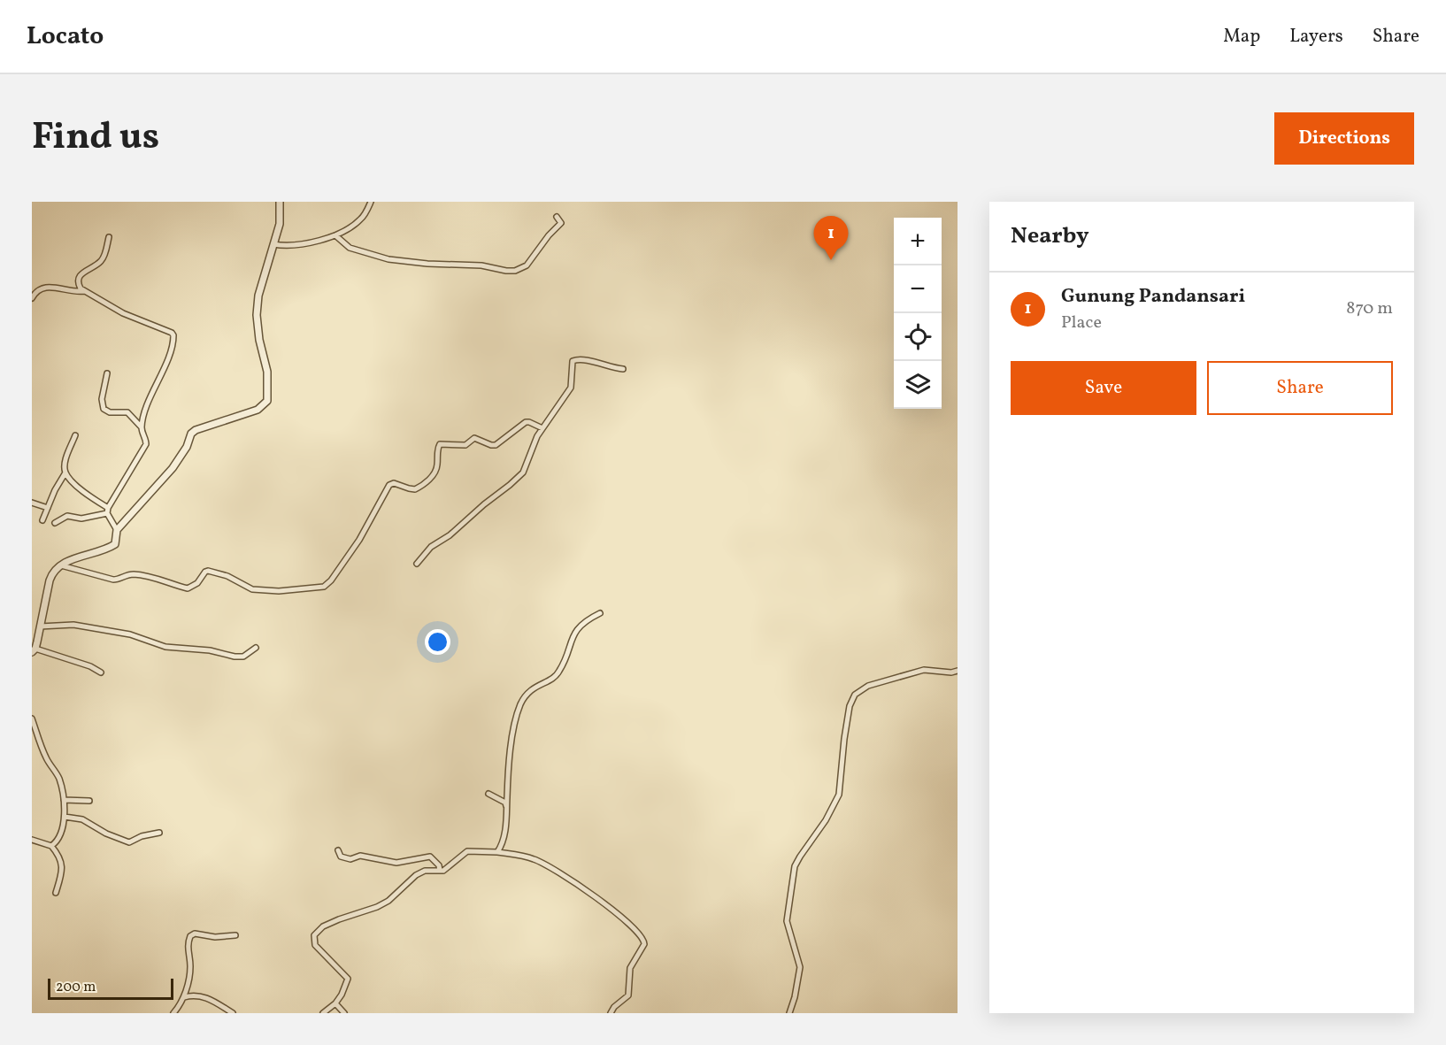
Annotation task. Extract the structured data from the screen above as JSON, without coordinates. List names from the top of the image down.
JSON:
{
  "scale_bar": "200 m",
  "page": {
    "header": "Locato",
    "nav": ["Map", "Layers", "Share"],
    "title": "Find us",
    "buttons": [
      "Directions",
      ["Save", "Share"]
    ],
    "heading": "Nearby",
    "pins": "1",
    "map_buttons": ["+", "−"],
    "list": [
      {
        "mark": "1",
        "name": "Gunung Pandansari",
        "note": "Place",
        "value": "870 m"
      }
    ],
    "scale": "200 m"
  }
}
